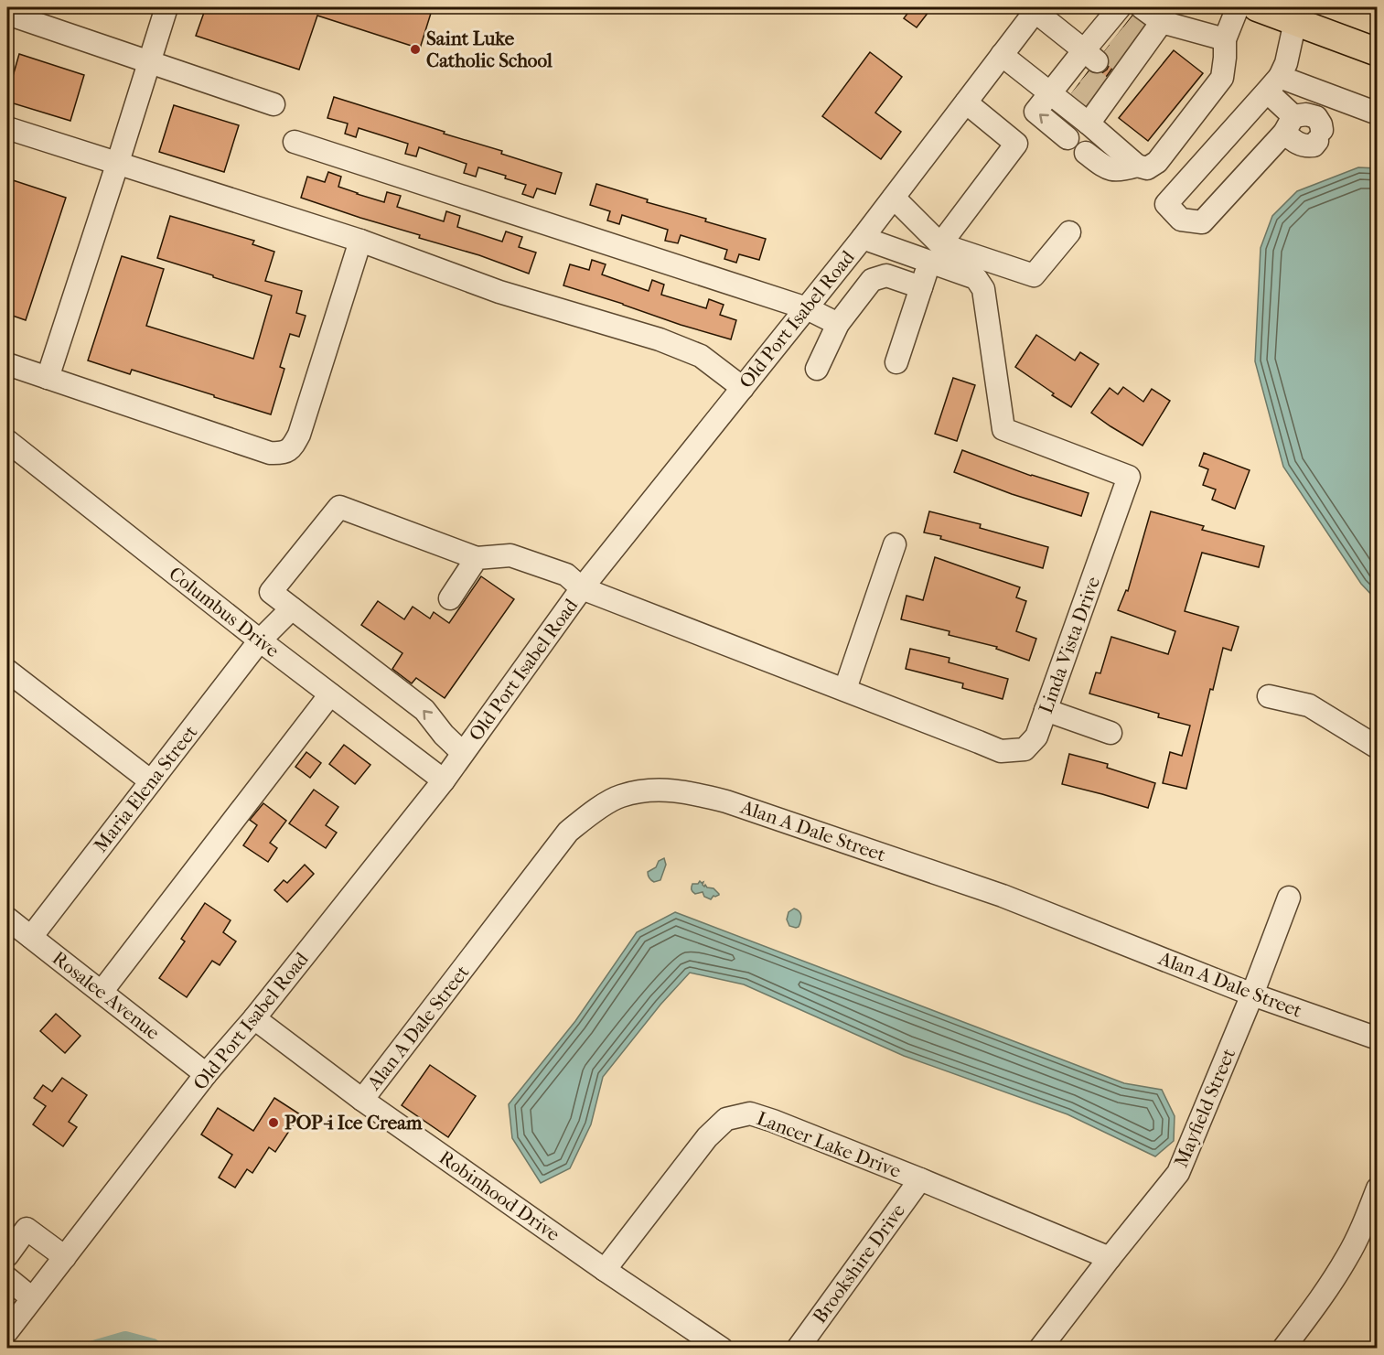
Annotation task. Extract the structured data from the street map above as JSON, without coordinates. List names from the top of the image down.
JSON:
{
  "streets": {
    "street": [
      "Old Port Isabel Road",
      "Columbus Drive",
      "Linda Vista Drive",
      "Maria Elena Street",
      "Alan A Dale Street",
      "Rosalee Avenue",
      "Mayfield Street",
      "Lancer Lake Drive",
      "Robinhood Drive",
      "Brookshire Drive"
    ]
  },
  "crossings": [
    ["Old Port Isabel Road", "Columbus Drive"],
    ["Old Port Isabel Road", "Linda Vista Drive"],
    ["Old Port Isabel Road", "Rosalee Avenue"],
    ["Old Port Isabel Road", "Robinhood Drive"],
    ["Columbus Drive", "Maria Elena Street"],
    ["Maria Elena Street", "Rosalee Avenue"],
    ["Alan A Dale Street", "Mayfield Street"],
    ["Alan A Dale Street", "Robinhood Drive"],
    ["Mayfield Street", "Lancer Lake Drive"],
    ["Lancer Lake Drive", "Robinhood Drive"],
    ["Lancer Lake Drive", "Brookshire Drive"]
  ],
  "places": ["Saint Luke Catholic School", "POP-i Ice Cream"]
}
